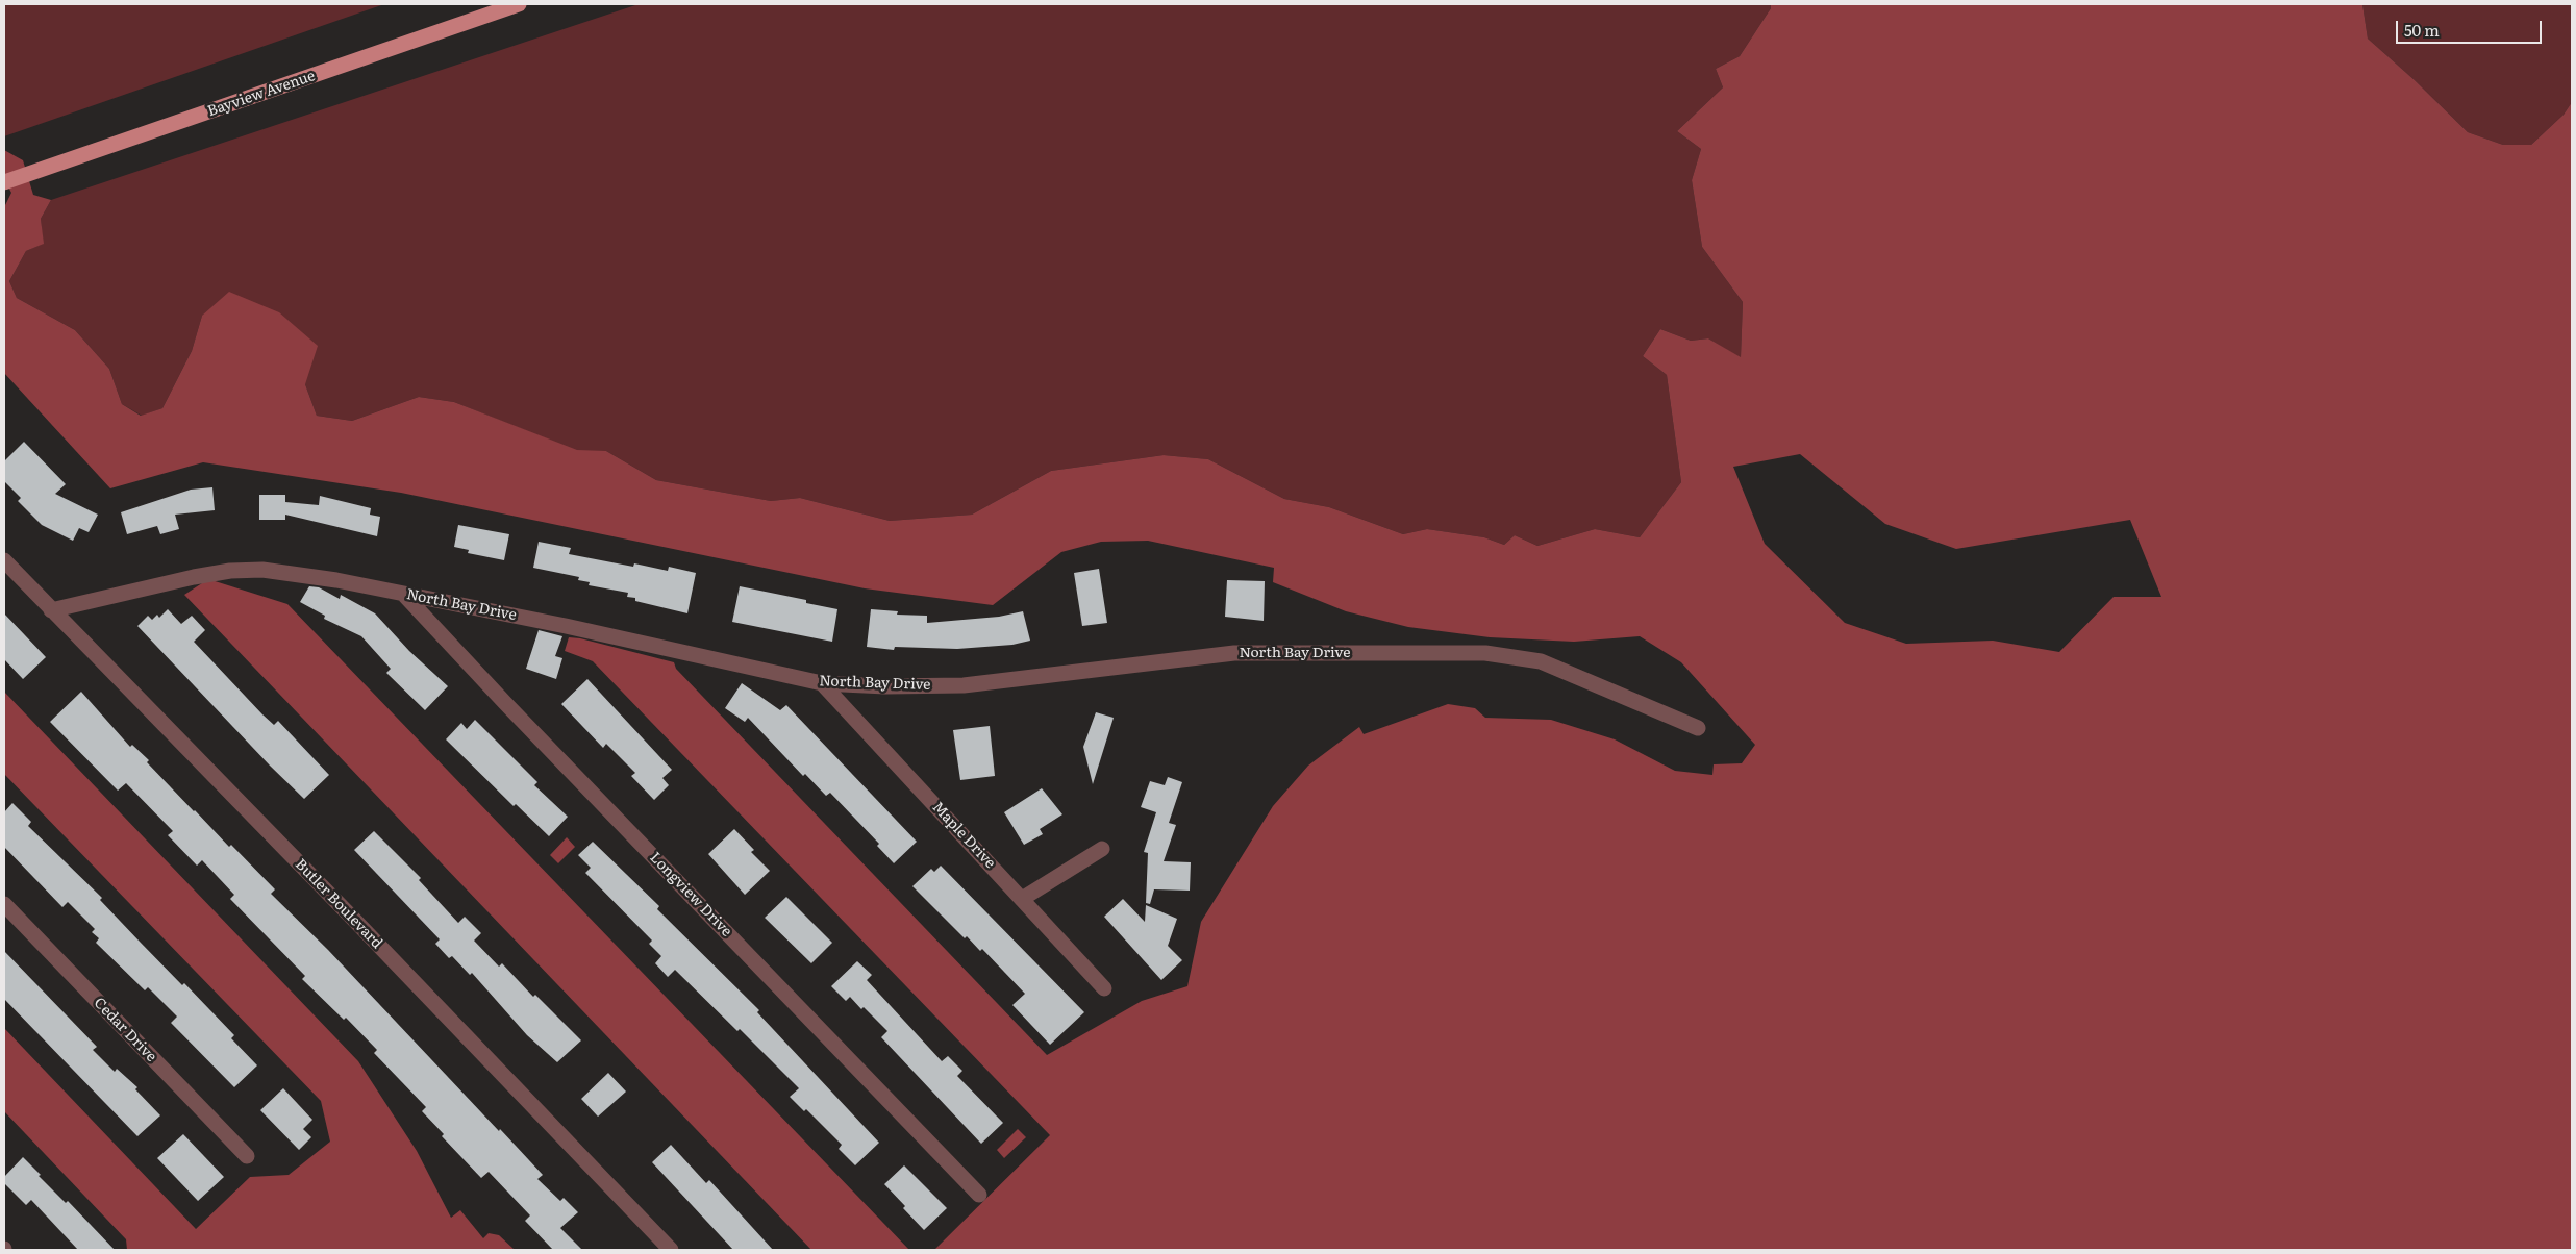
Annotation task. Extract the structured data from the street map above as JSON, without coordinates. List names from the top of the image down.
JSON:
{
  "streets": {
    "main road": ["Bayview Avenue"],
    "street": [
      "North Bay Drive",
      "Maple Drive",
      "Longview Drive",
      "Butler Boulevard",
      "Cedar Drive"
    ]
  },
  "crossings": [
    ["North Bay Drive", "Maple Drive"],
    ["North Bay Drive", "Longview Drive"],
    ["North Bay Drive", "Butler Boulevard"]
  ],
  "scale_bar": "50 m"
}
